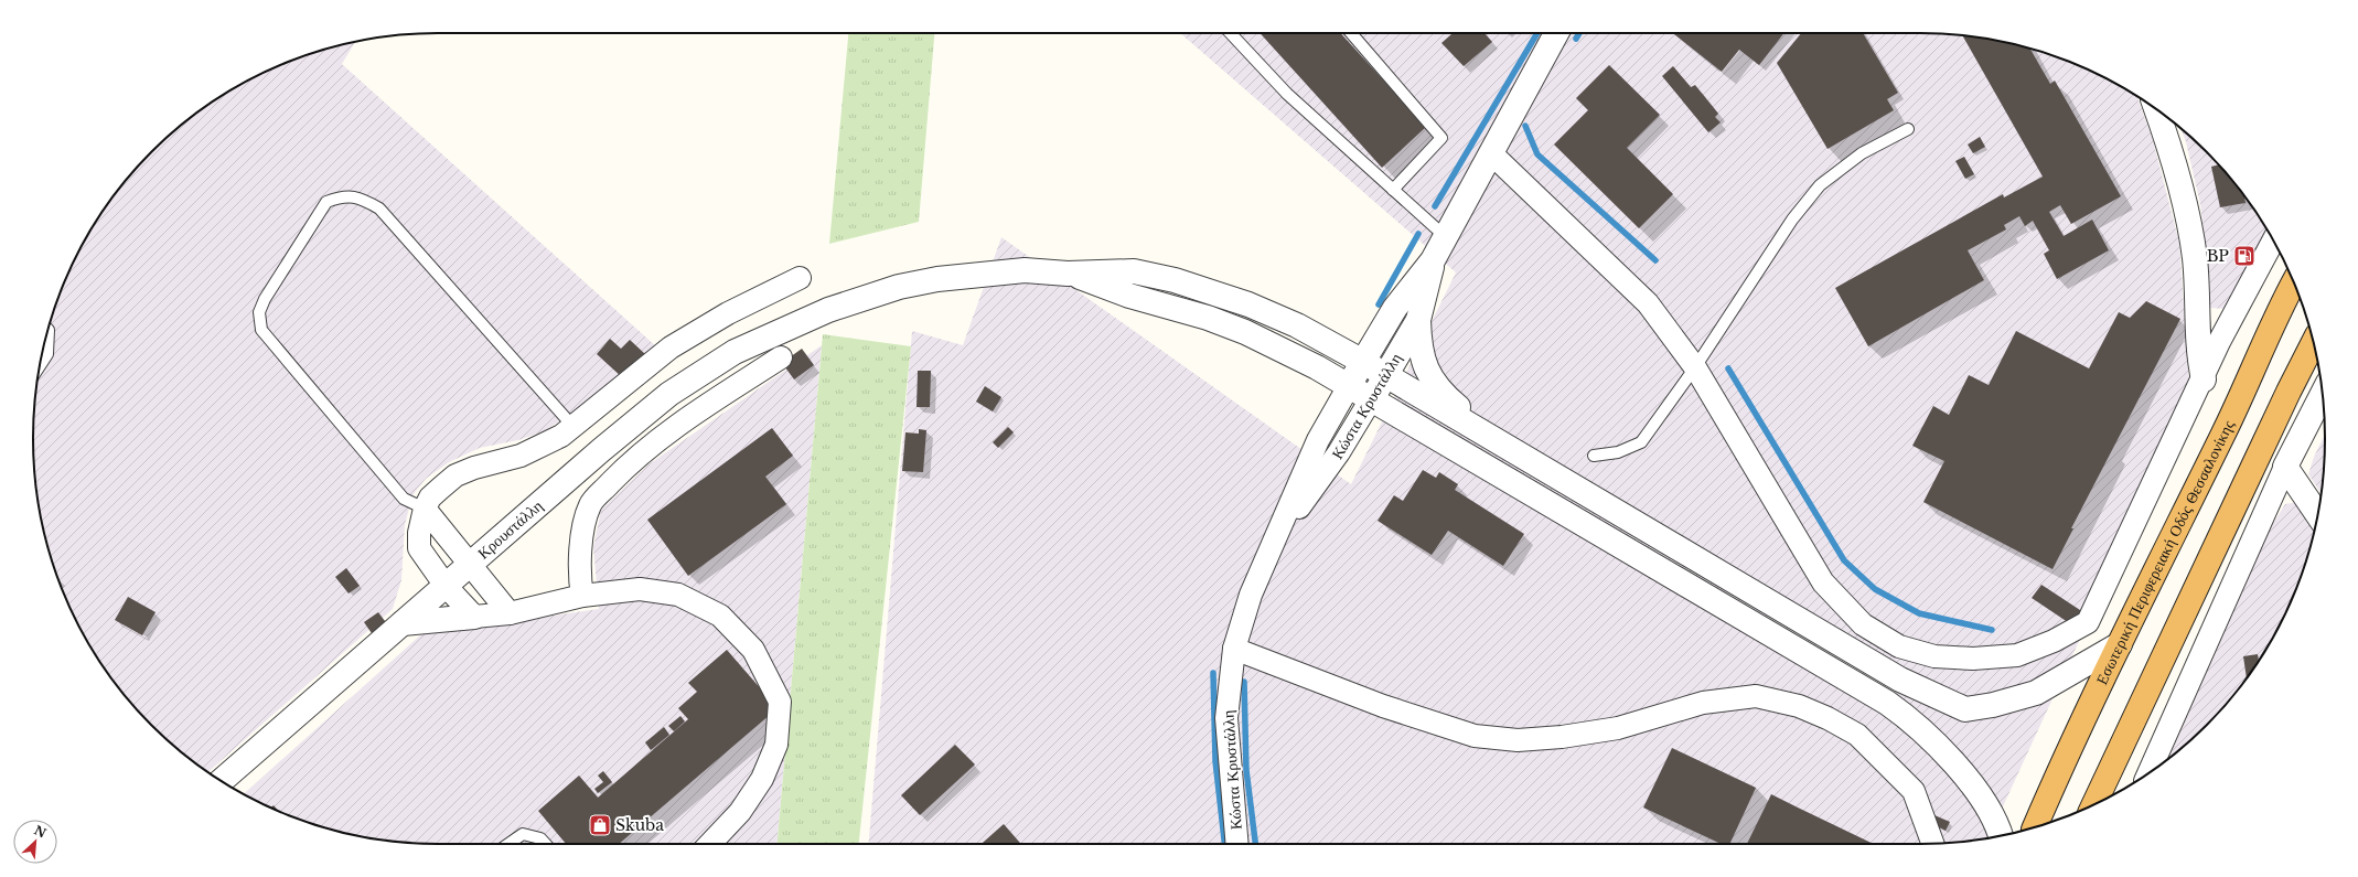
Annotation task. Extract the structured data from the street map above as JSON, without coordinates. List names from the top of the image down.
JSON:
{
  "streets": {
    "highway": ["Εσωτερική Περιφερειακή Οδός Θεσσαλονίκης"],
    "street": ["Κώστα Κρυστάλλη", "Κρουστάλλη"]
  },
  "places": {
    "fuel station": ["BP"],
    "shop": ["Skuba"]
  },
  "north": "top right"
}
